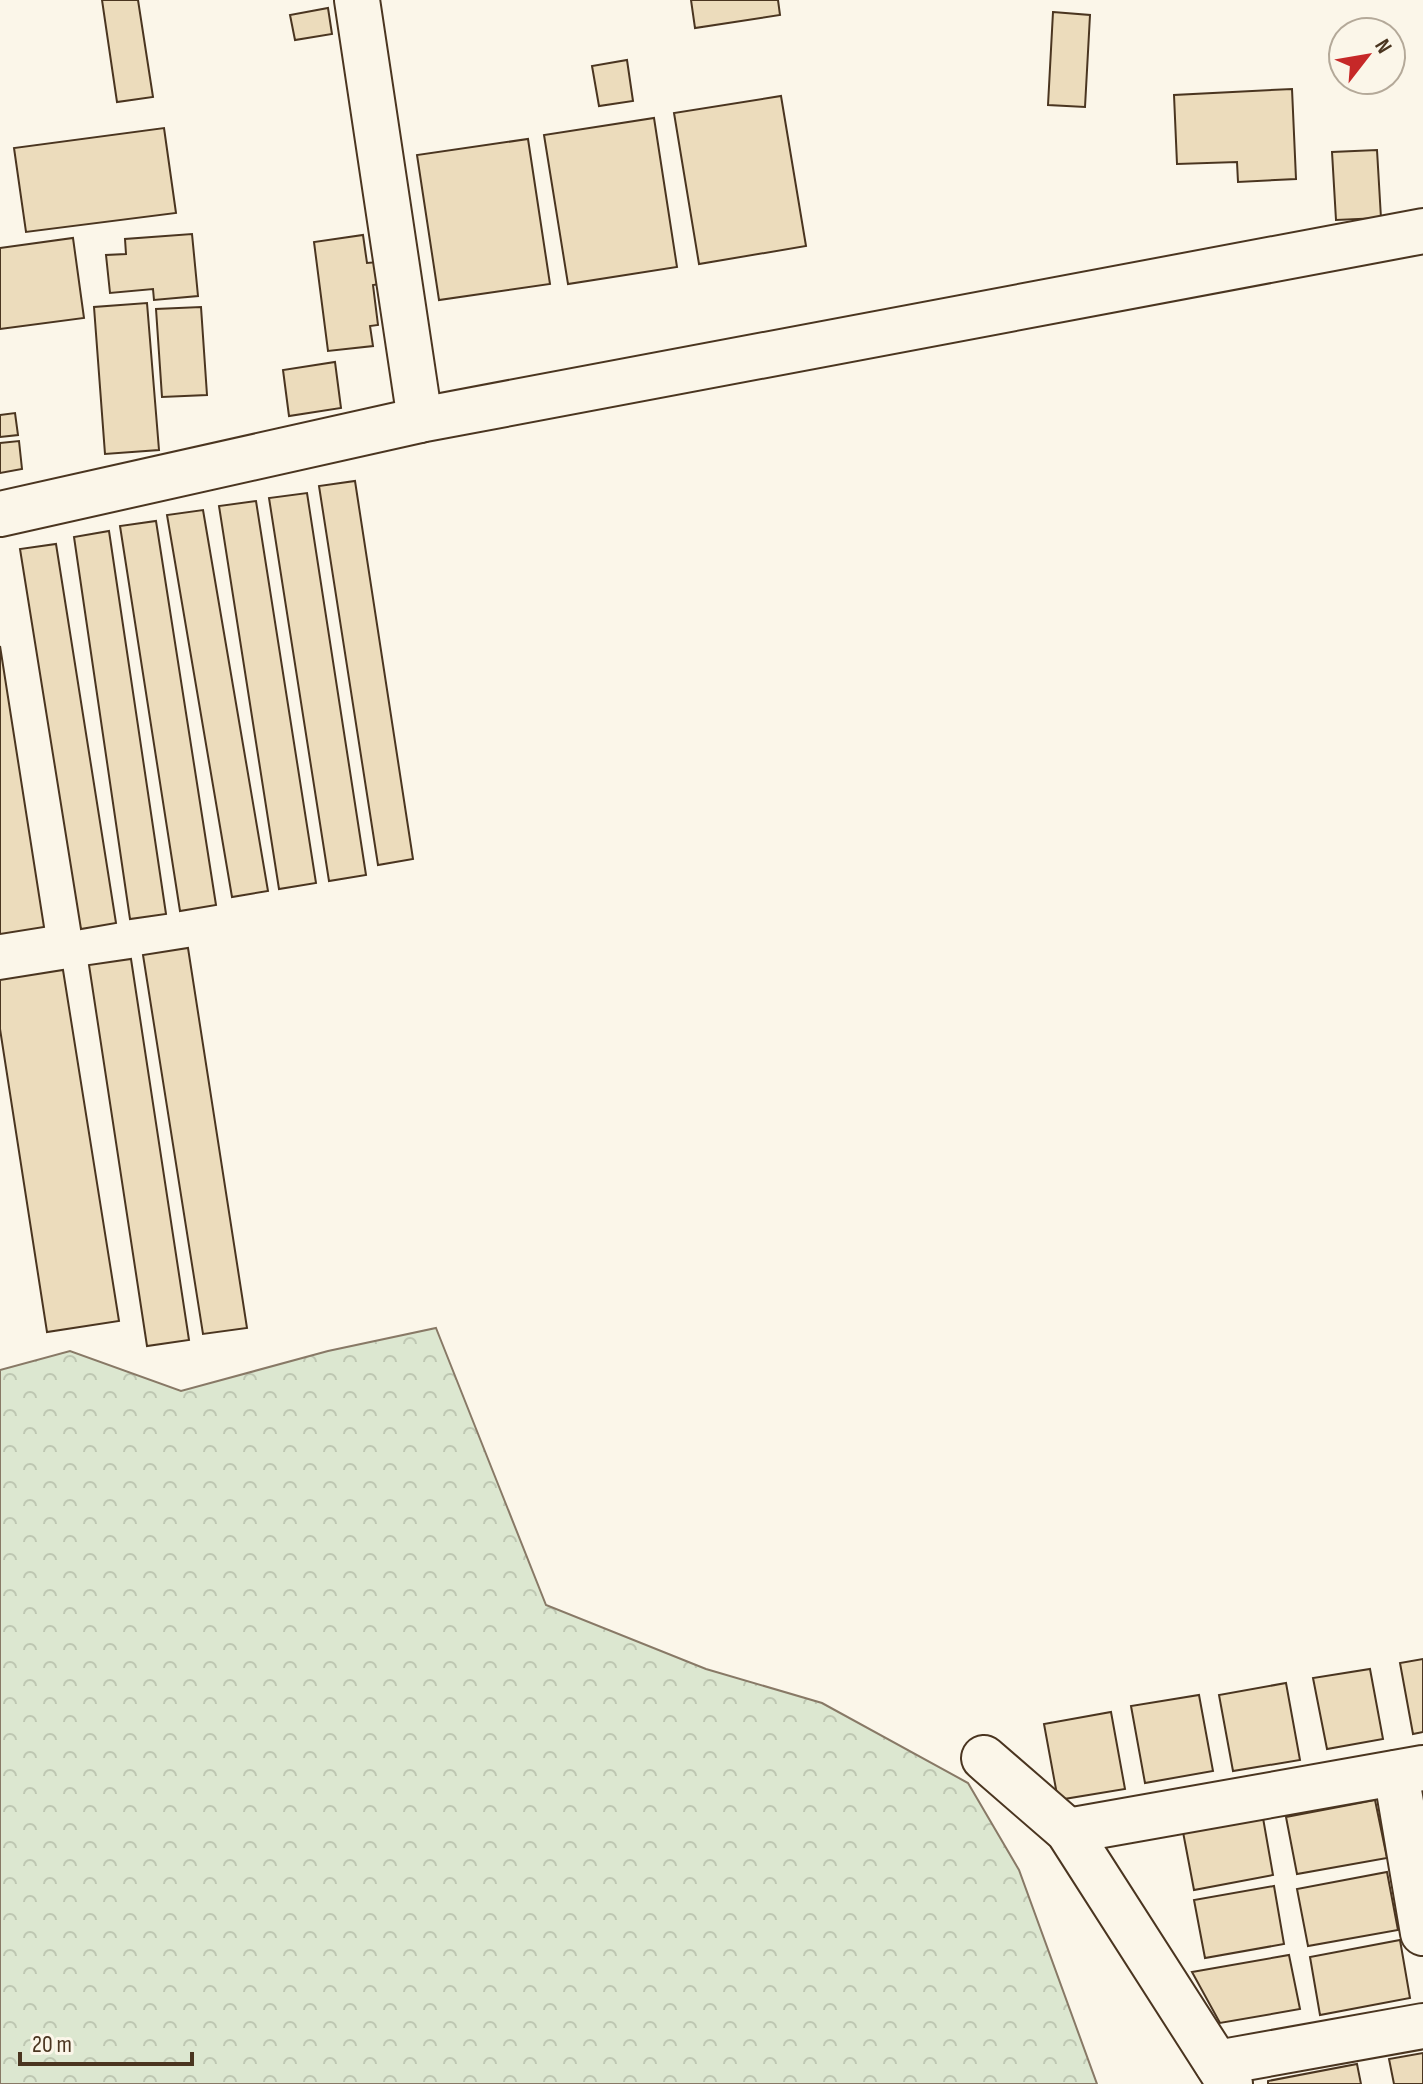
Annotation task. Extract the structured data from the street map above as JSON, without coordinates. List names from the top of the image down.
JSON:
{
  "scale_bar": "20 m",
  "north": "top right"
}
